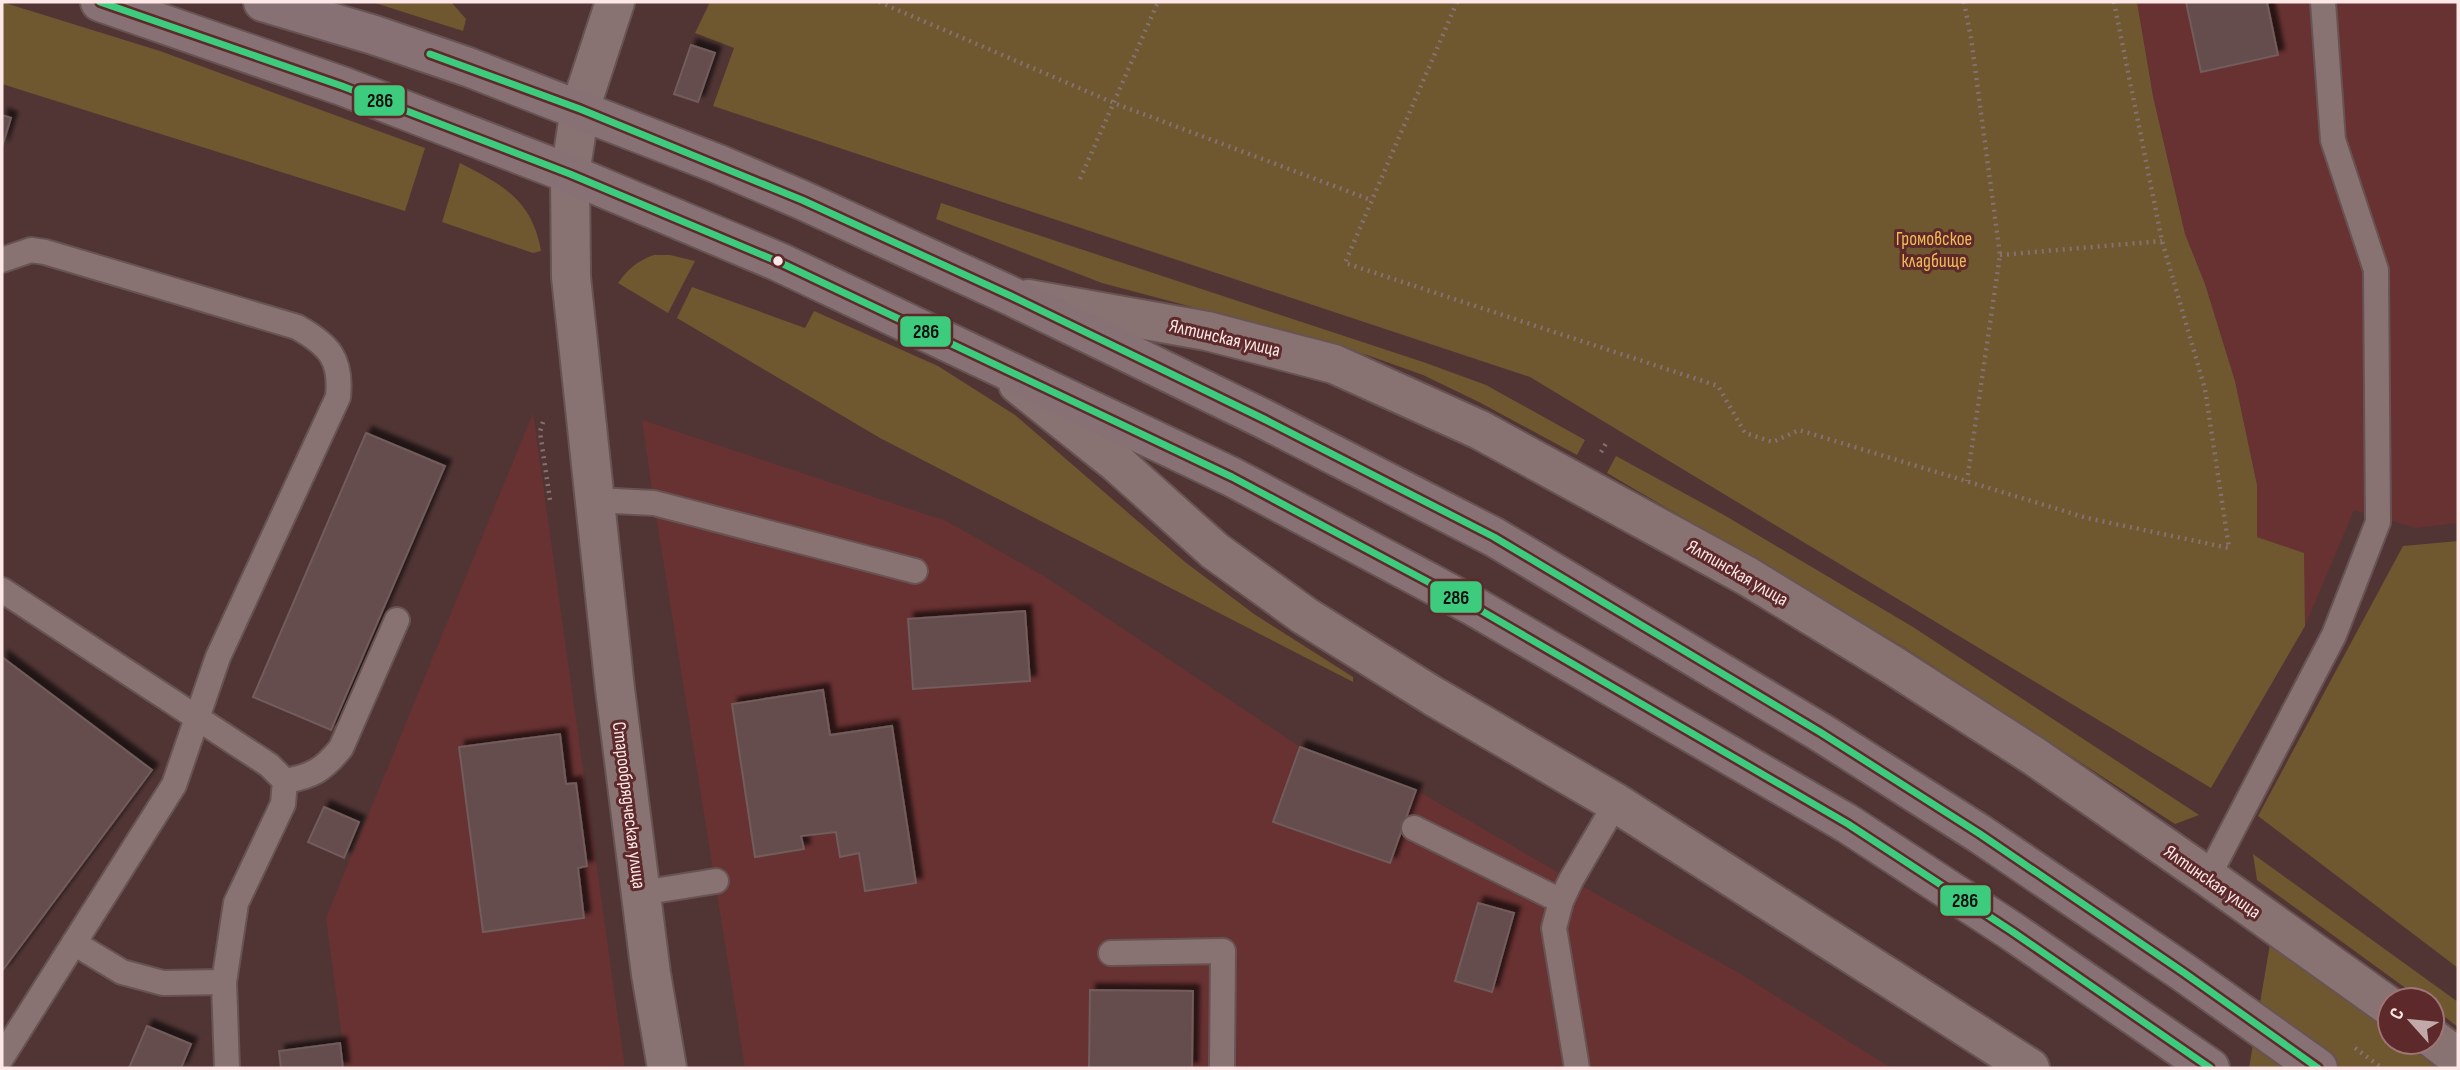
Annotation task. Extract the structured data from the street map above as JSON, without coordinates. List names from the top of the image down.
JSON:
{
  "streets": {
    "street": ["Ялтинская улица", "Старообрядческая улица"]
  },
  "parks": ["Громовское кладбище"],
  "lines": ["transit line 286"],
  "north": "top left"
}
